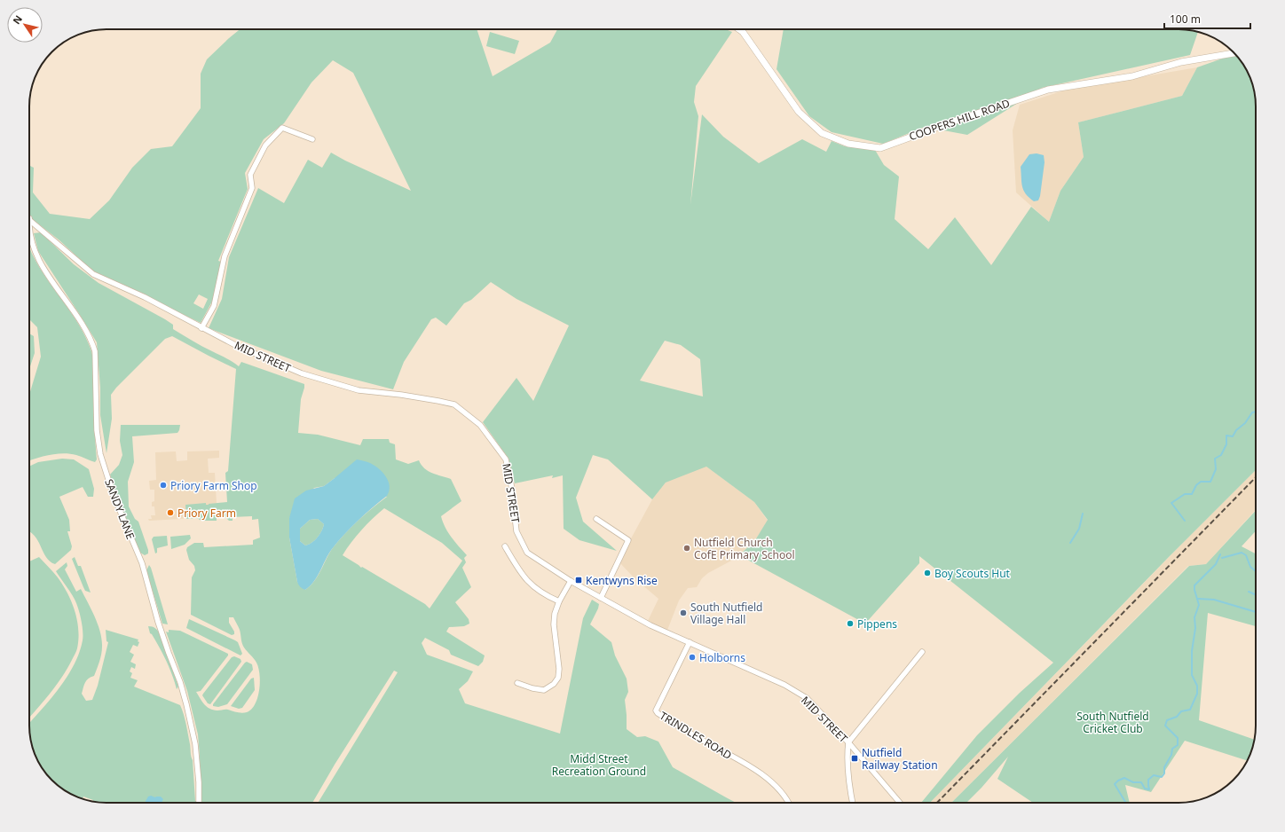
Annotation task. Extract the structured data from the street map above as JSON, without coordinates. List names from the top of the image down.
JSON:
{
  "streets": {
    "street": [
      "COOPERS HILL ROAD",
      "MID STREET",
      "SANDY LANE",
      "TRINDLES ROAD"
    ]
  },
  "crossings": [
    ["MID STREET", "TRINDLES ROAD"]
  ],
  "parks": ["South Nutfield Cricket Club", "Midd Street Recreation Ground"],
  "places": {
    "other": [
      "Priory Farm Shop",
      "Priory Farm",
      "Nutfield Church CofE Primary School",
      "Boy Scouts Hut",
      "South Nutfield Village Hall",
      "Pippens",
      "Holborns"
    ],
    "transit": ["Kentwyns Rise", "Nutfield Railway Station"]
  },
  "scale_bar": "100 m",
  "north": "top left"
}
